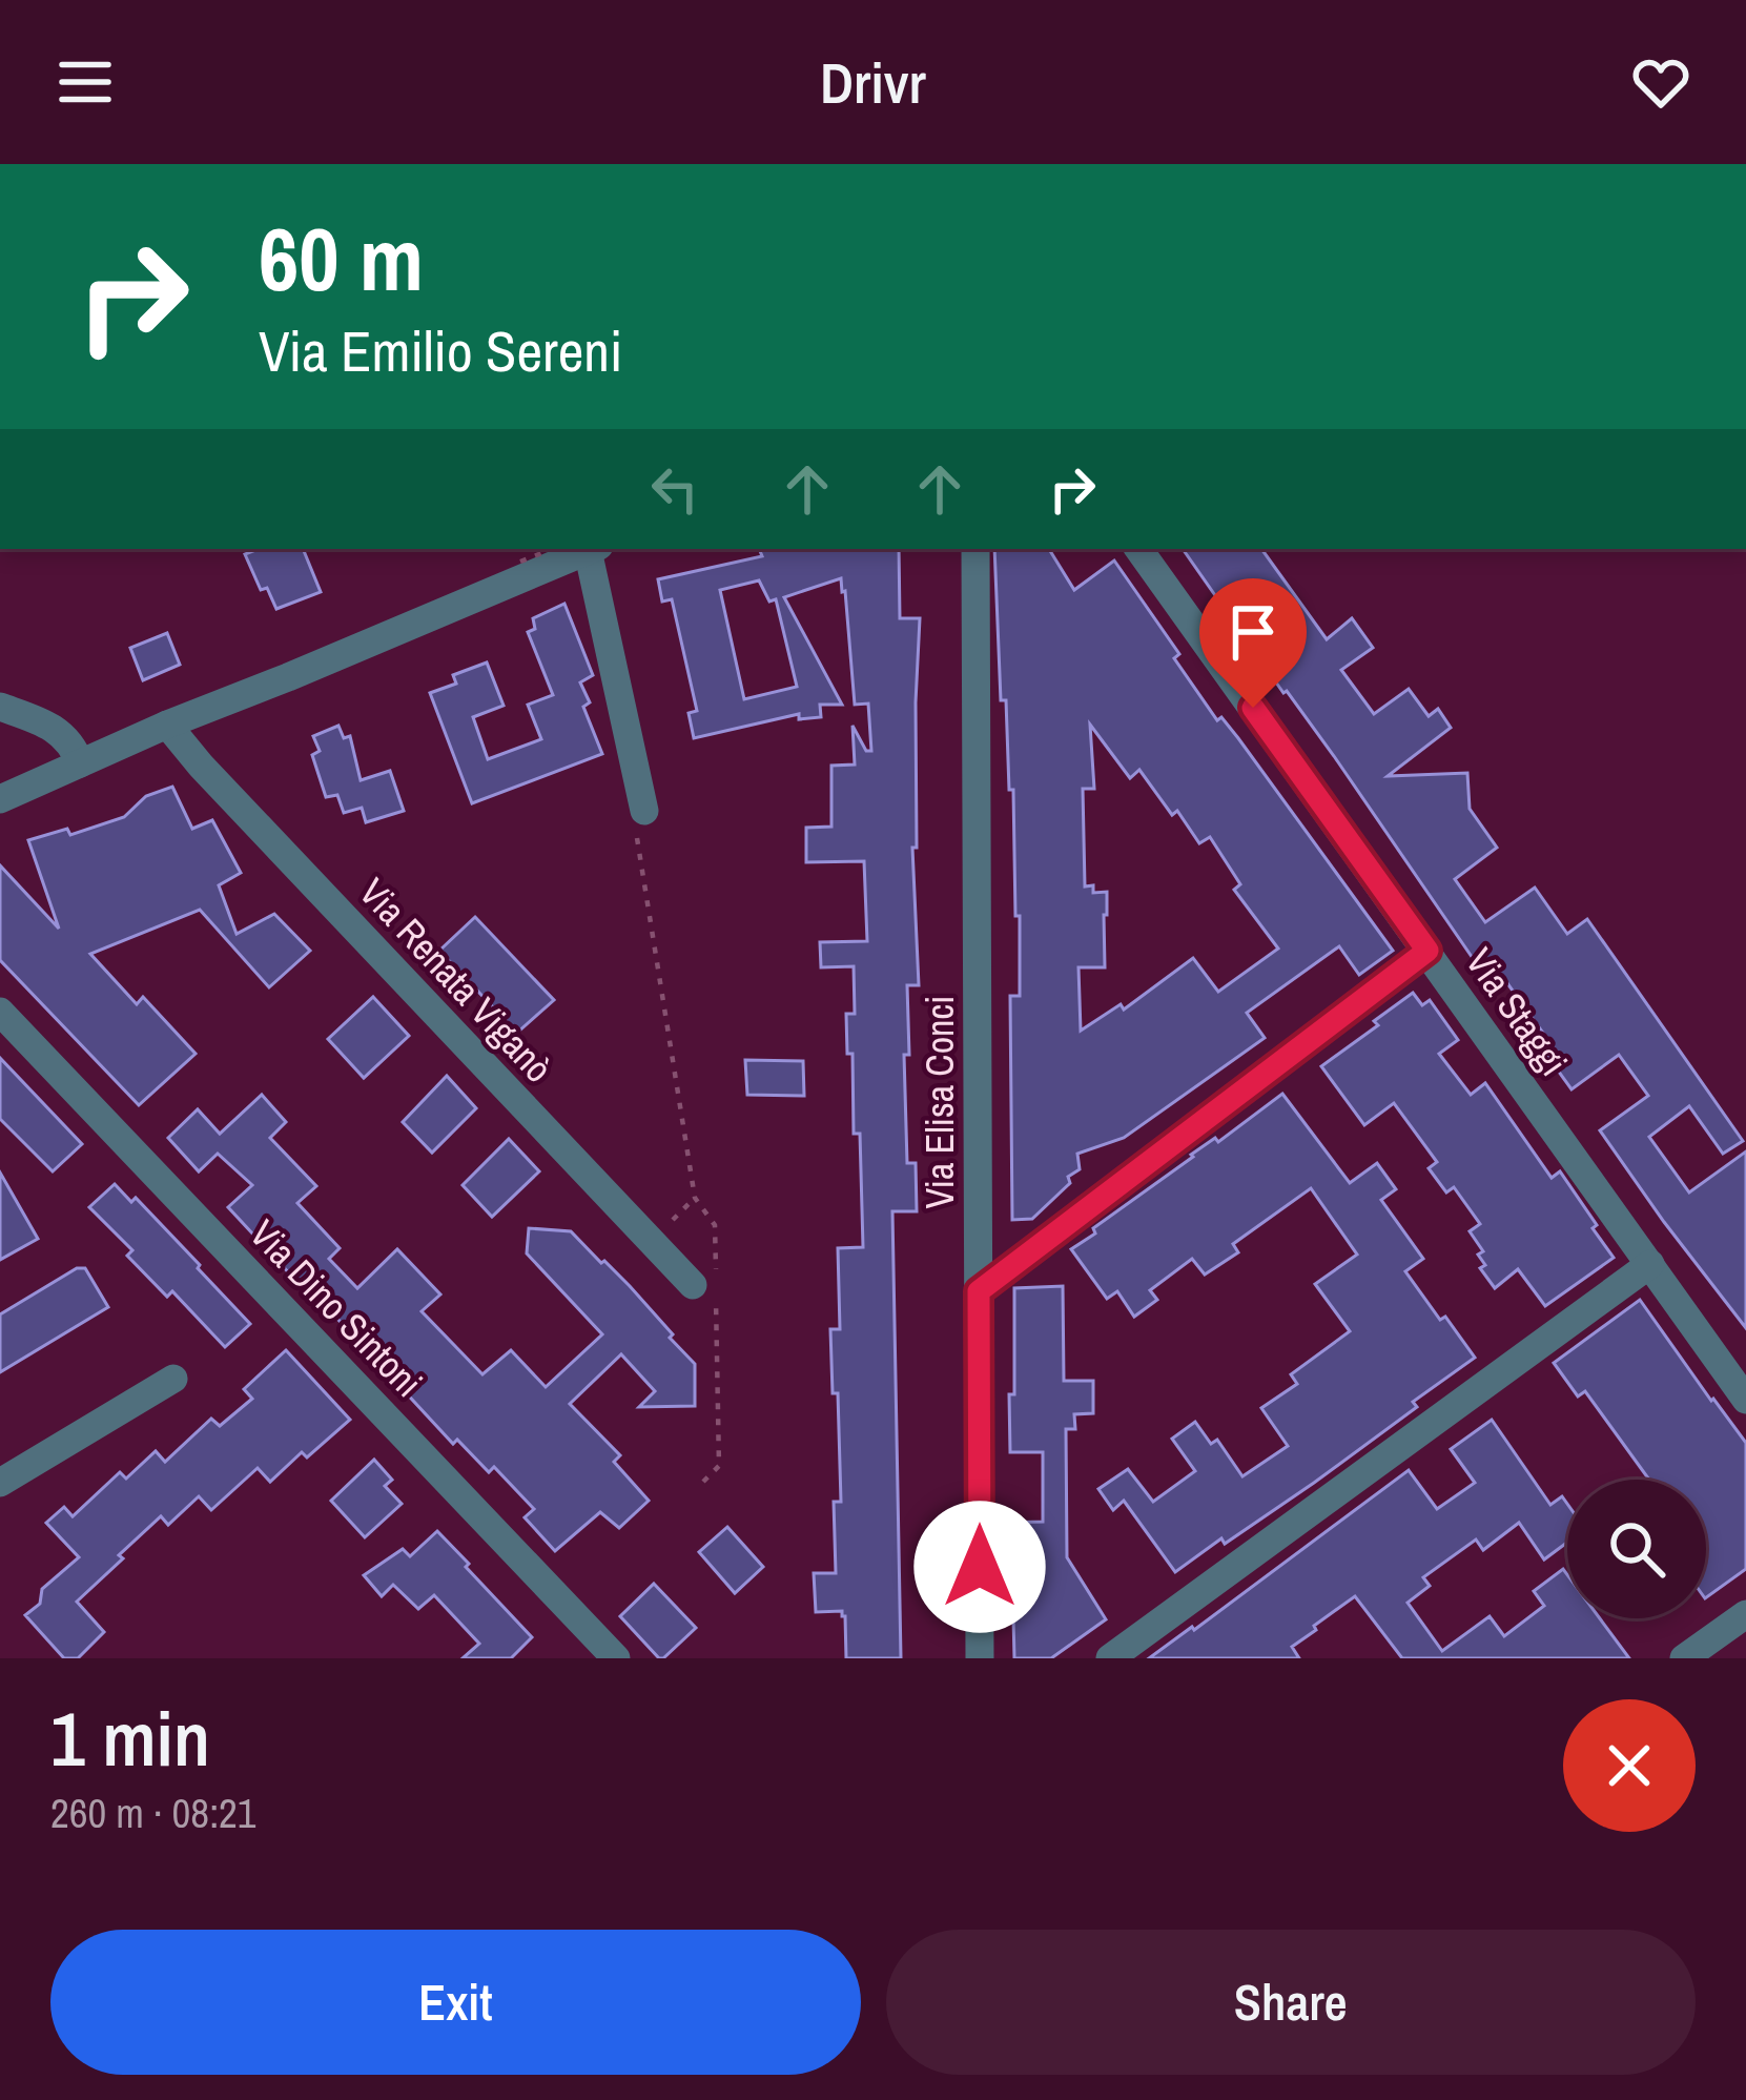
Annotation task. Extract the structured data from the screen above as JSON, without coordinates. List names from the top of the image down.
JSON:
{
  "streets": {
    "street": [
      "Via Renata Viganò",
      "Via Staggi",
      "Via Elisa Conci",
      "Via Dino Sintoni"
    ]
  },
  "page": {
    "header": "Drivr",
    "turn": ["60 m", "Via Emilio Sereni"],
    "heading": ["1 min", "260 m · 08:21"],
    "buttons": ["Exit", "Share"]
  }
}
